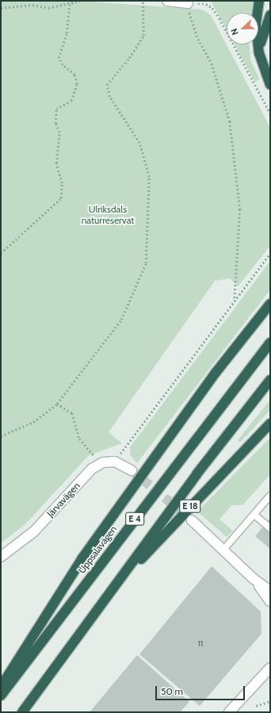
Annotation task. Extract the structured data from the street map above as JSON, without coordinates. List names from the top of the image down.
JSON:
{
  "streets": {
    "highway": ["E 18", "E 4", "Uppsalavägen"],
    "street": ["Järvavägen"]
  },
  "crossings": [
    ["E 18", "E 4"]
  ],
  "parks": ["Ulriksdals naturreservat"],
  "house_numbers": ["11"],
  "scale_bar": "50 m",
  "north": "left"
}
